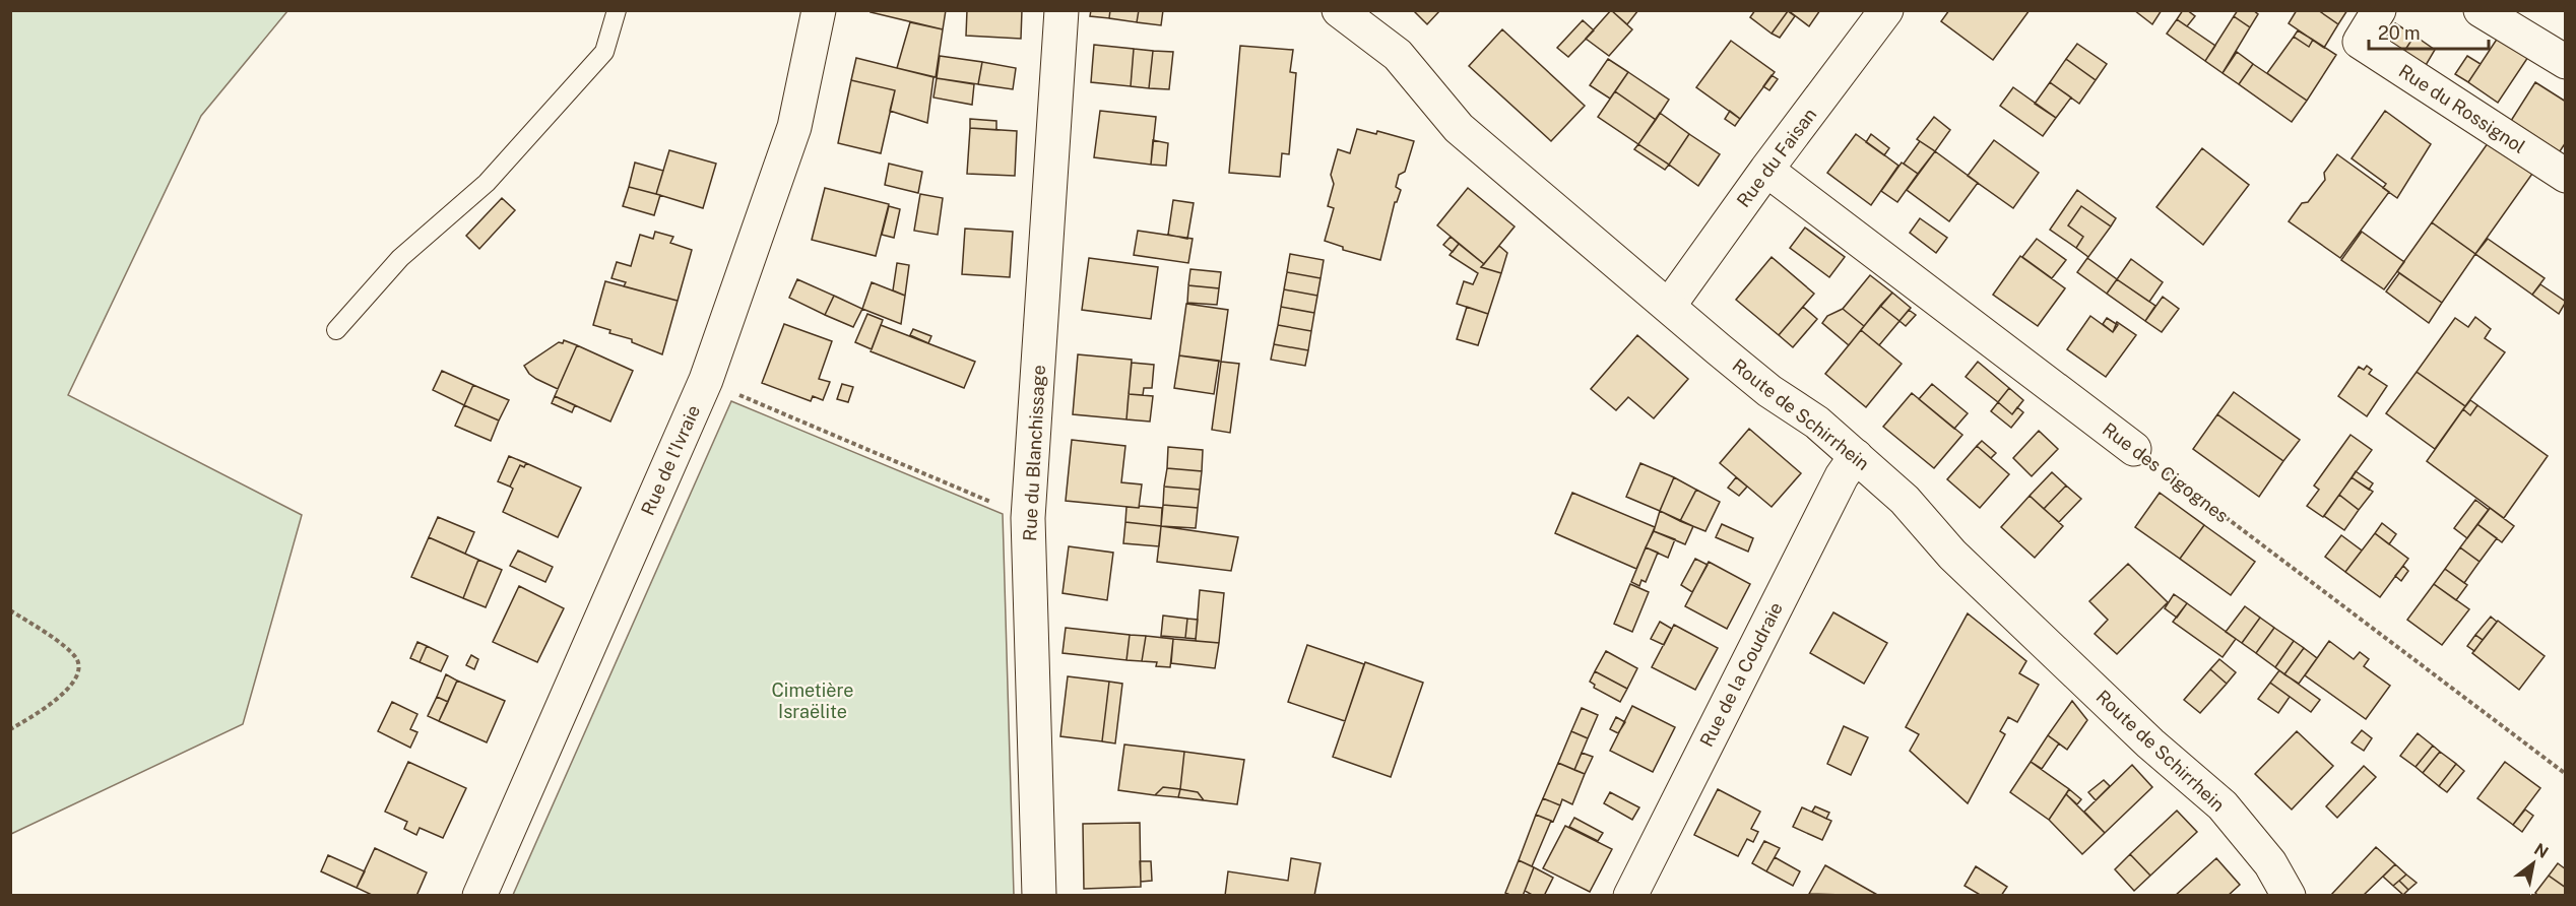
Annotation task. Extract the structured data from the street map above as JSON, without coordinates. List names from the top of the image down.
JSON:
{
  "streets": {
    "street": [
      "Rue du Rossignol",
      "Rue du Faisan",
      "Route de Schirrhein",
      "Rue du Blanchissage",
      "Rue de l'Ivraie",
      "Rue des Cigognes",
      "Rue de la Coudraie"
    ]
  },
  "crossings": [
    ["Rue du Faisan", "Route de Schirrhein"],
    ["Rue du Faisan", "Rue des Cigognes"],
    ["Route de Schirrhein", "Rue de la Coudraie"]
  ],
  "parks": ["Cimetière Israëlite"],
  "scale_bar": "20 m",
  "north": "top right"
}
